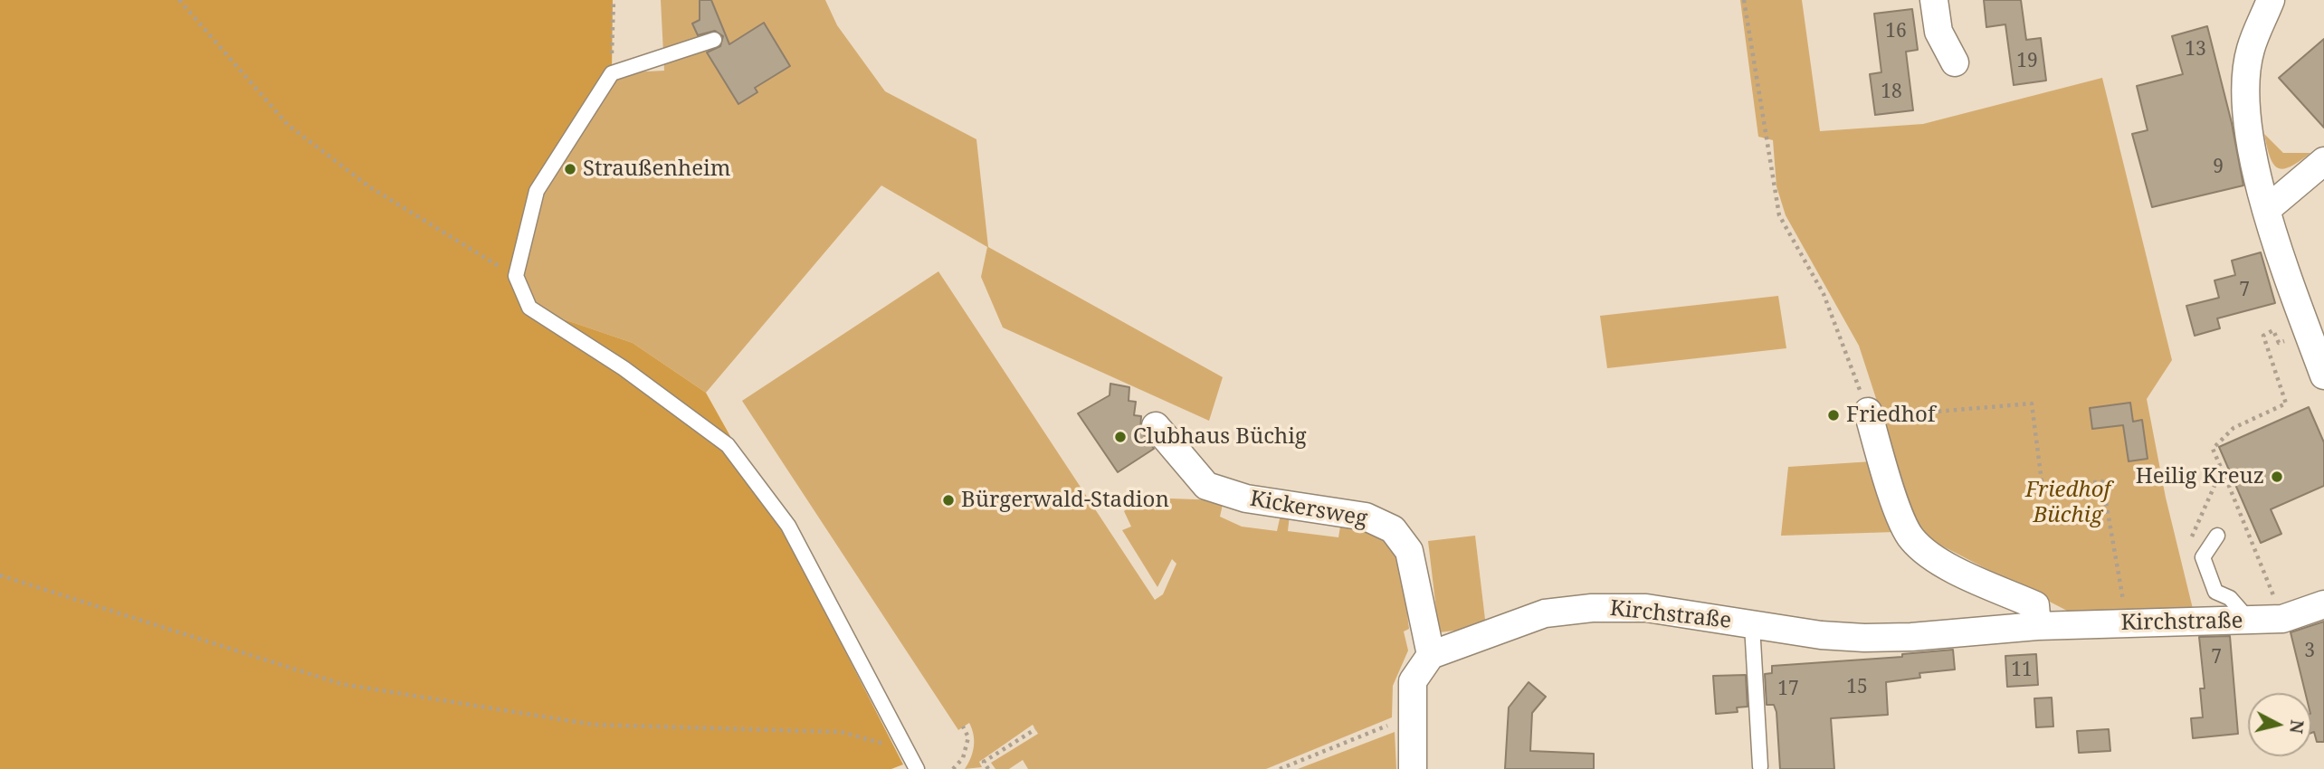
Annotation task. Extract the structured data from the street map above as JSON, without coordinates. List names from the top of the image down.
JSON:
{
  "streets": {
    "street": ["Kickersweg", "Kirchstraße"]
  },
  "crossings": [
    ["Kickersweg", "Kirchstraße"]
  ],
  "parks": ["Friedhof Büchig"],
  "places": [
    "Straußenheim",
    "Friedhof",
    "Clubhaus Büchig",
    "Heilig Kreuz",
    "Bürgerwald-Stadion"
  ],
  "house_numbers": [
    "16",
    "13",
    "19",
    "18",
    "9",
    "7",
    "3",
    "7",
    "11",
    "15",
    "17"
  ],
  "north": "right"
}
